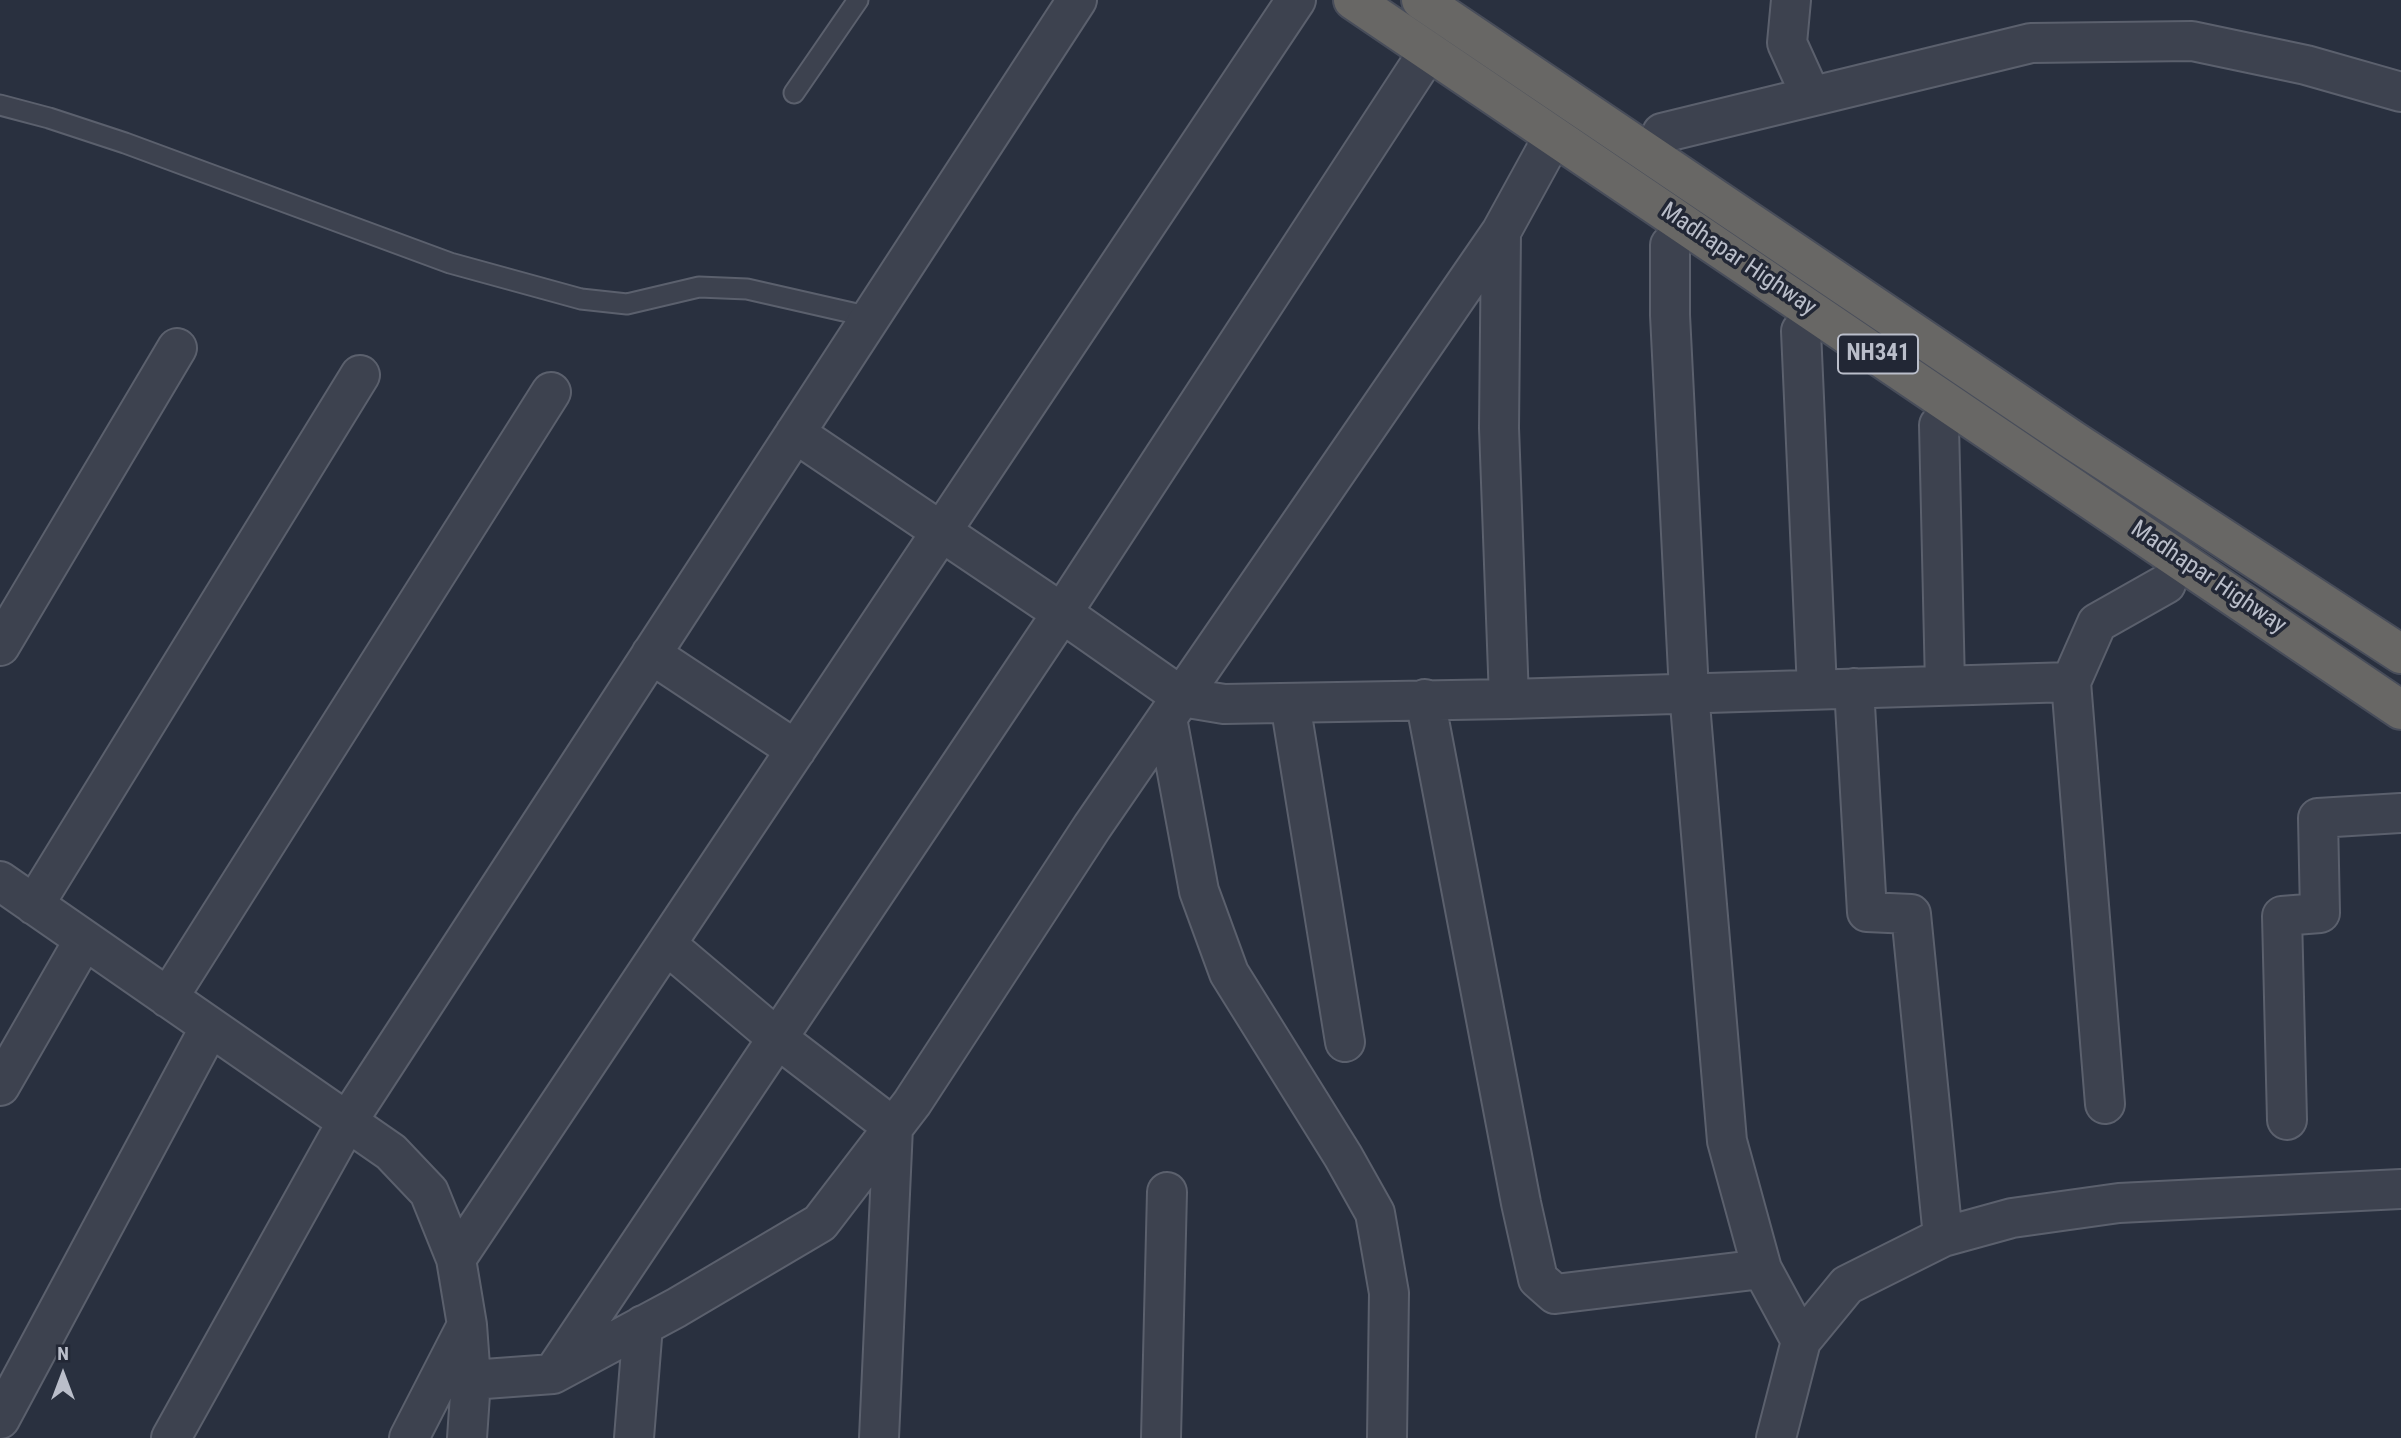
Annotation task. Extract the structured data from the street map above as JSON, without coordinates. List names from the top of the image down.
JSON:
{
  "streets": {
    "highway": ["Madhapar Highway", "NH341"]
  },
  "north": "top"
}
